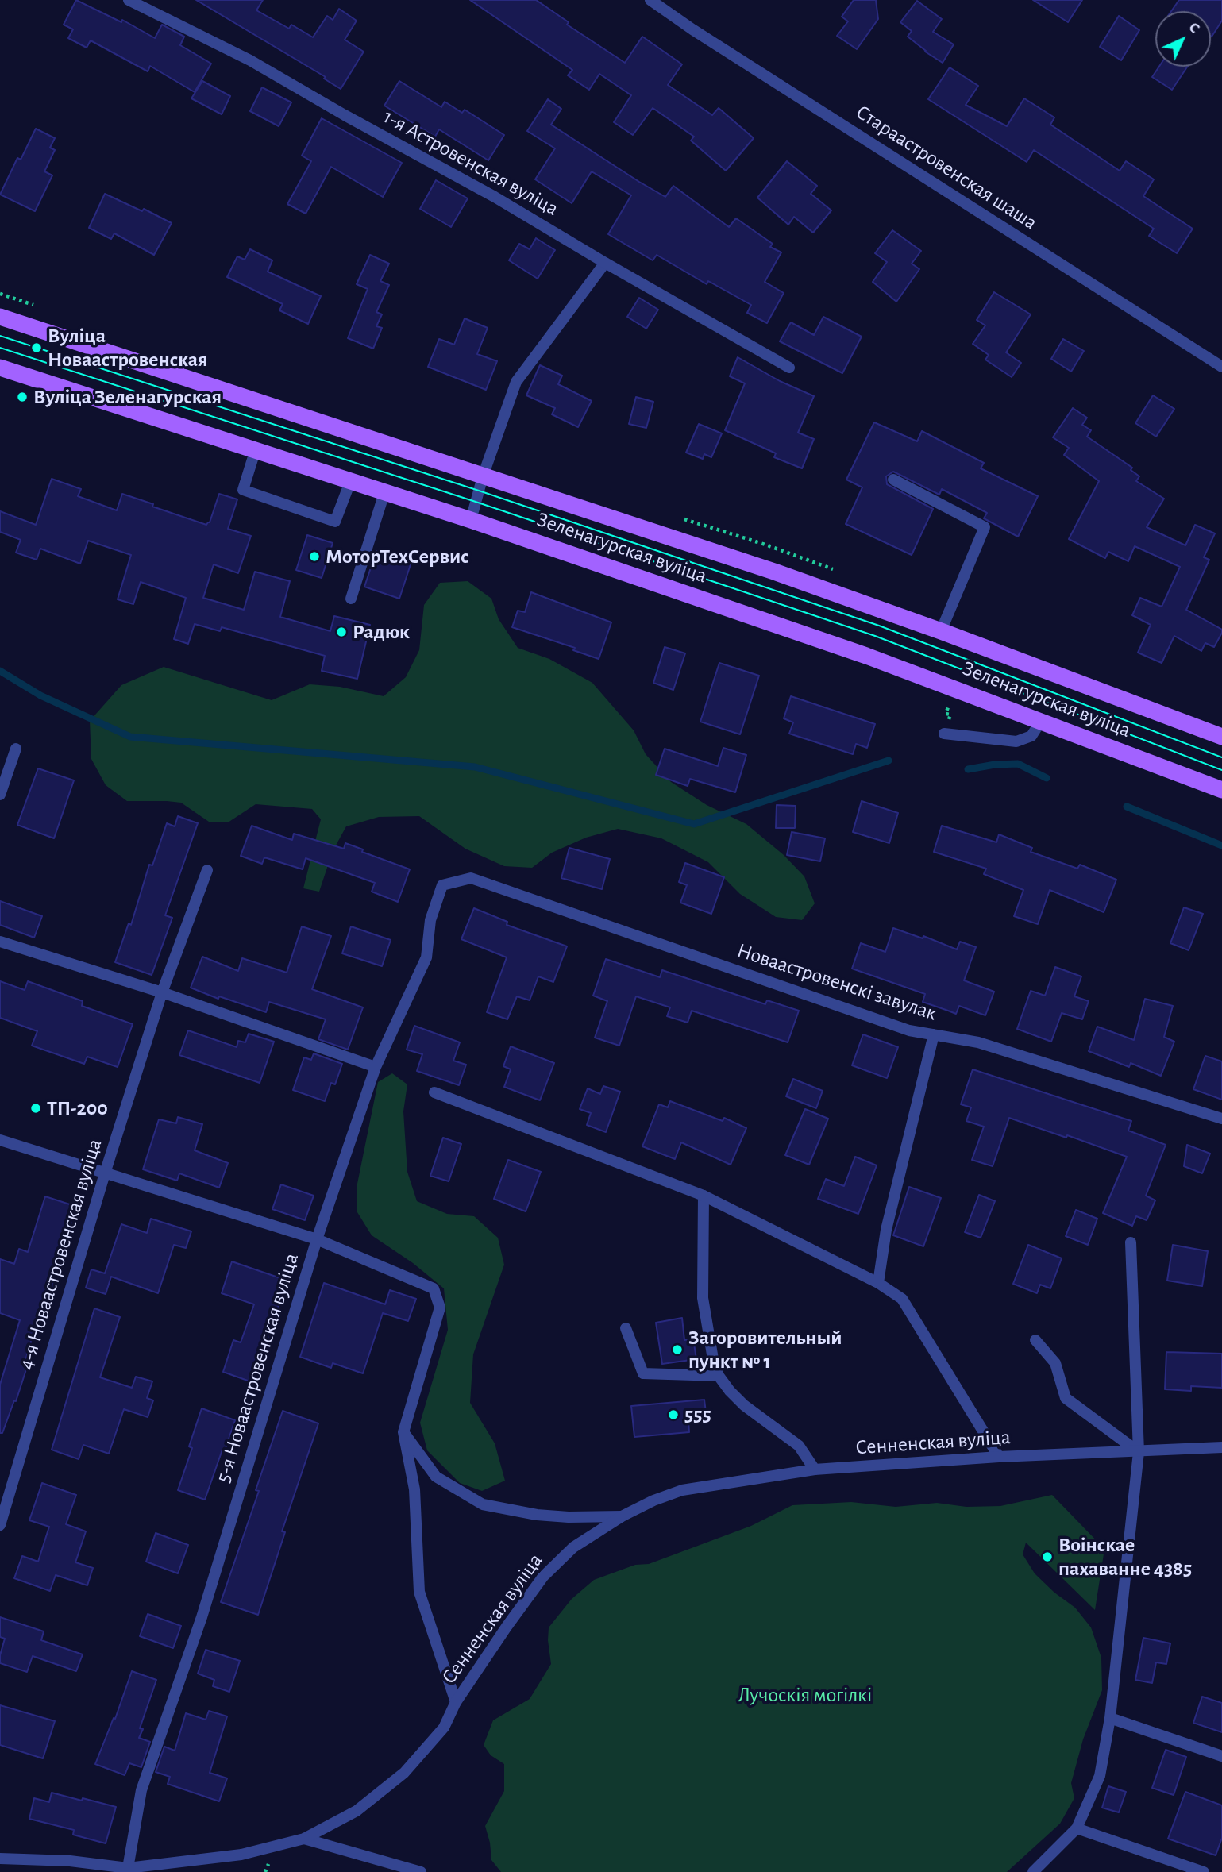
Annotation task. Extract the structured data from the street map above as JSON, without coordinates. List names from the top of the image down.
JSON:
{
  "streets": {
    "main road": ["Зеленагурская вуліца"],
    "street": [
      "1-я Астровенская вуліца",
      "Стараастровенская шаша",
      "Новаастровенскі завулак",
      "4-я Новаастровенская вуліца",
      "5-я Новаастровенская вуліца",
      "Сенненская вуліца"
    ]
  },
  "crossings": [
    ["Новаастровенскі завулак", "5-я Новаастровенская вуліца"],
    ["5-я Новаастровенская вуліца", "Сенненская вуліца"]
  ],
  "parks": ["Лучоскія могілкі"],
  "places": [
    "Вуліца Новаастровенская",
    "Вуліца Зеленагурская",
    "МоторТехСервис",
    "Радюк",
    "ТП-200",
    "Загоровительный пункт № 1",
    "555",
    "Воінскае пахаванне 4385"
  ],
  "north": "top right"
}
